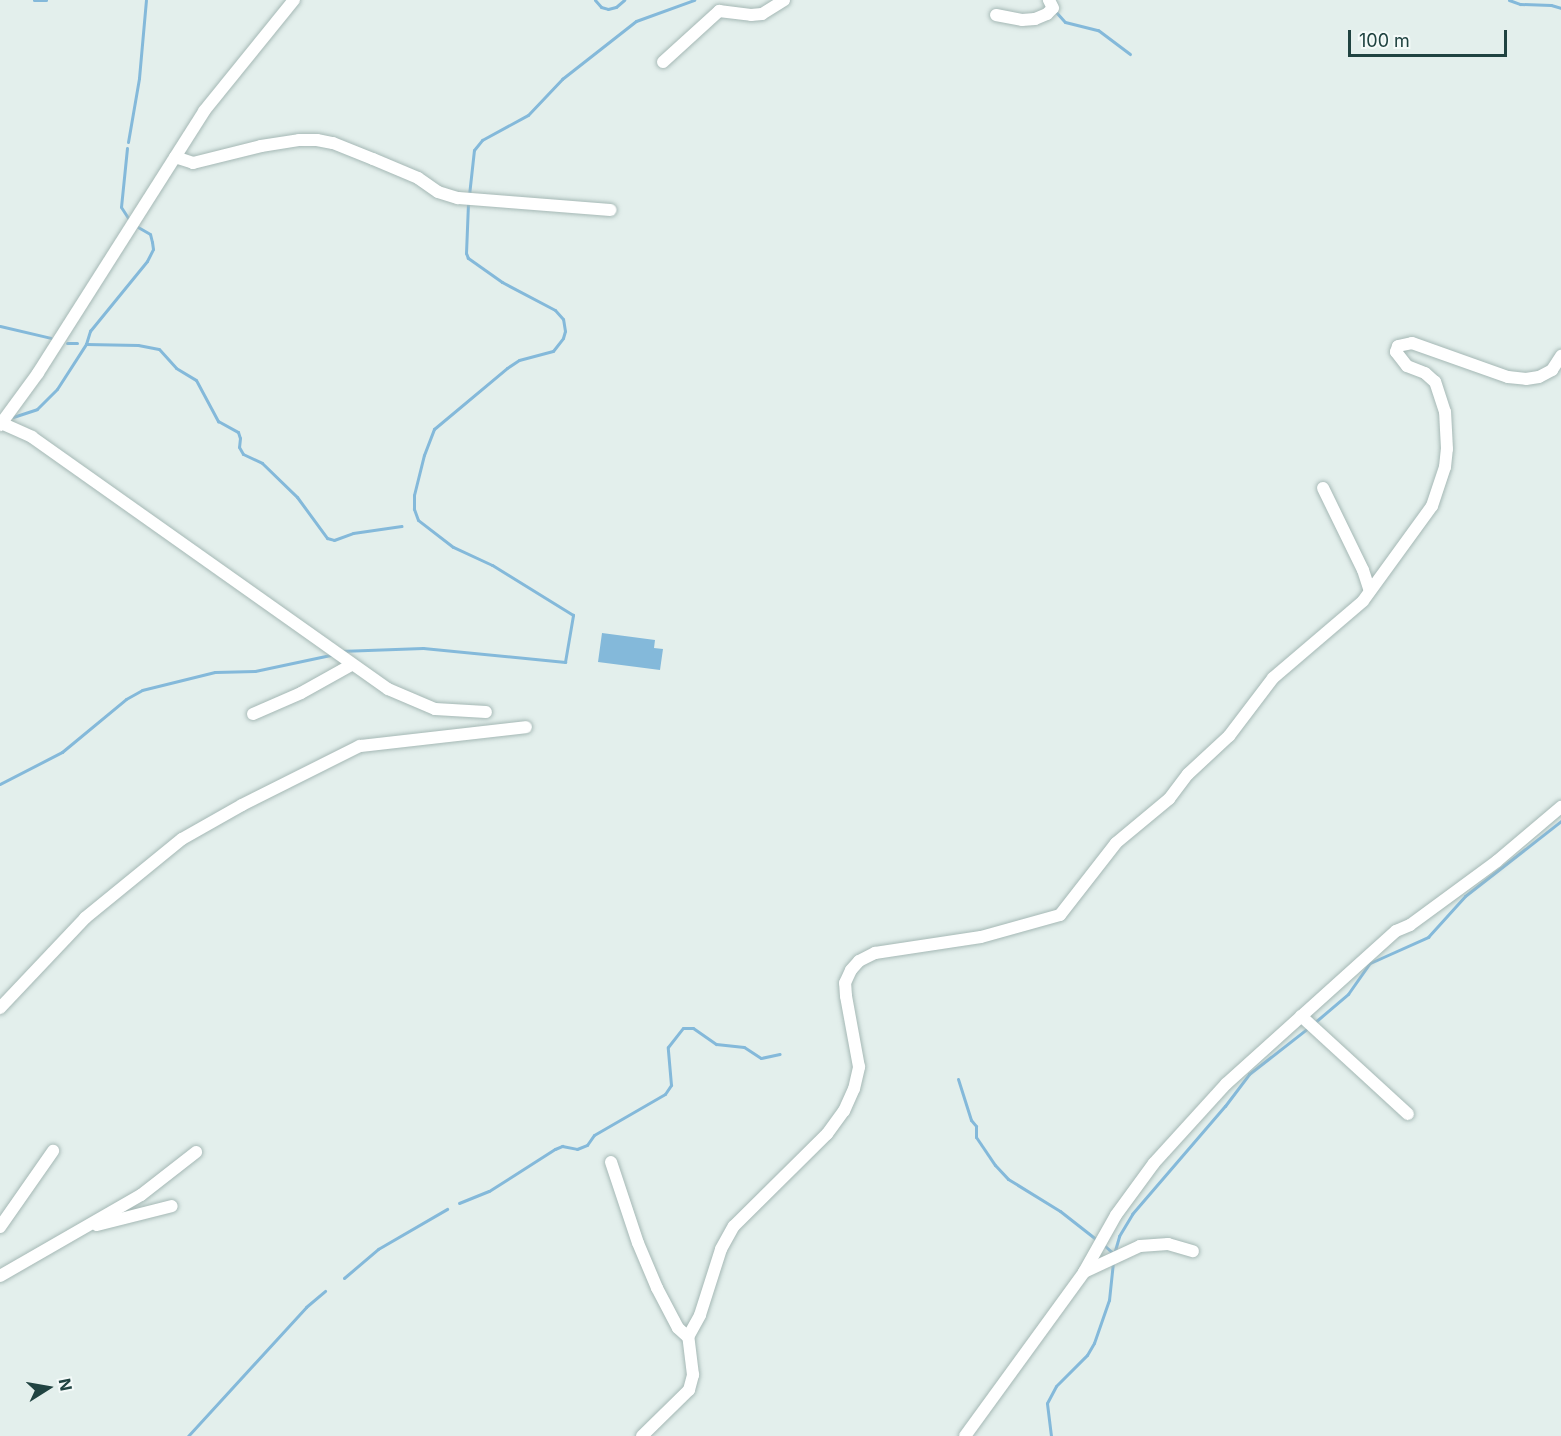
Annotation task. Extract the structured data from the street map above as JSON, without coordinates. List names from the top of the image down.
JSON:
{
  "scale_bar": "100 m",
  "north": "right"
}
